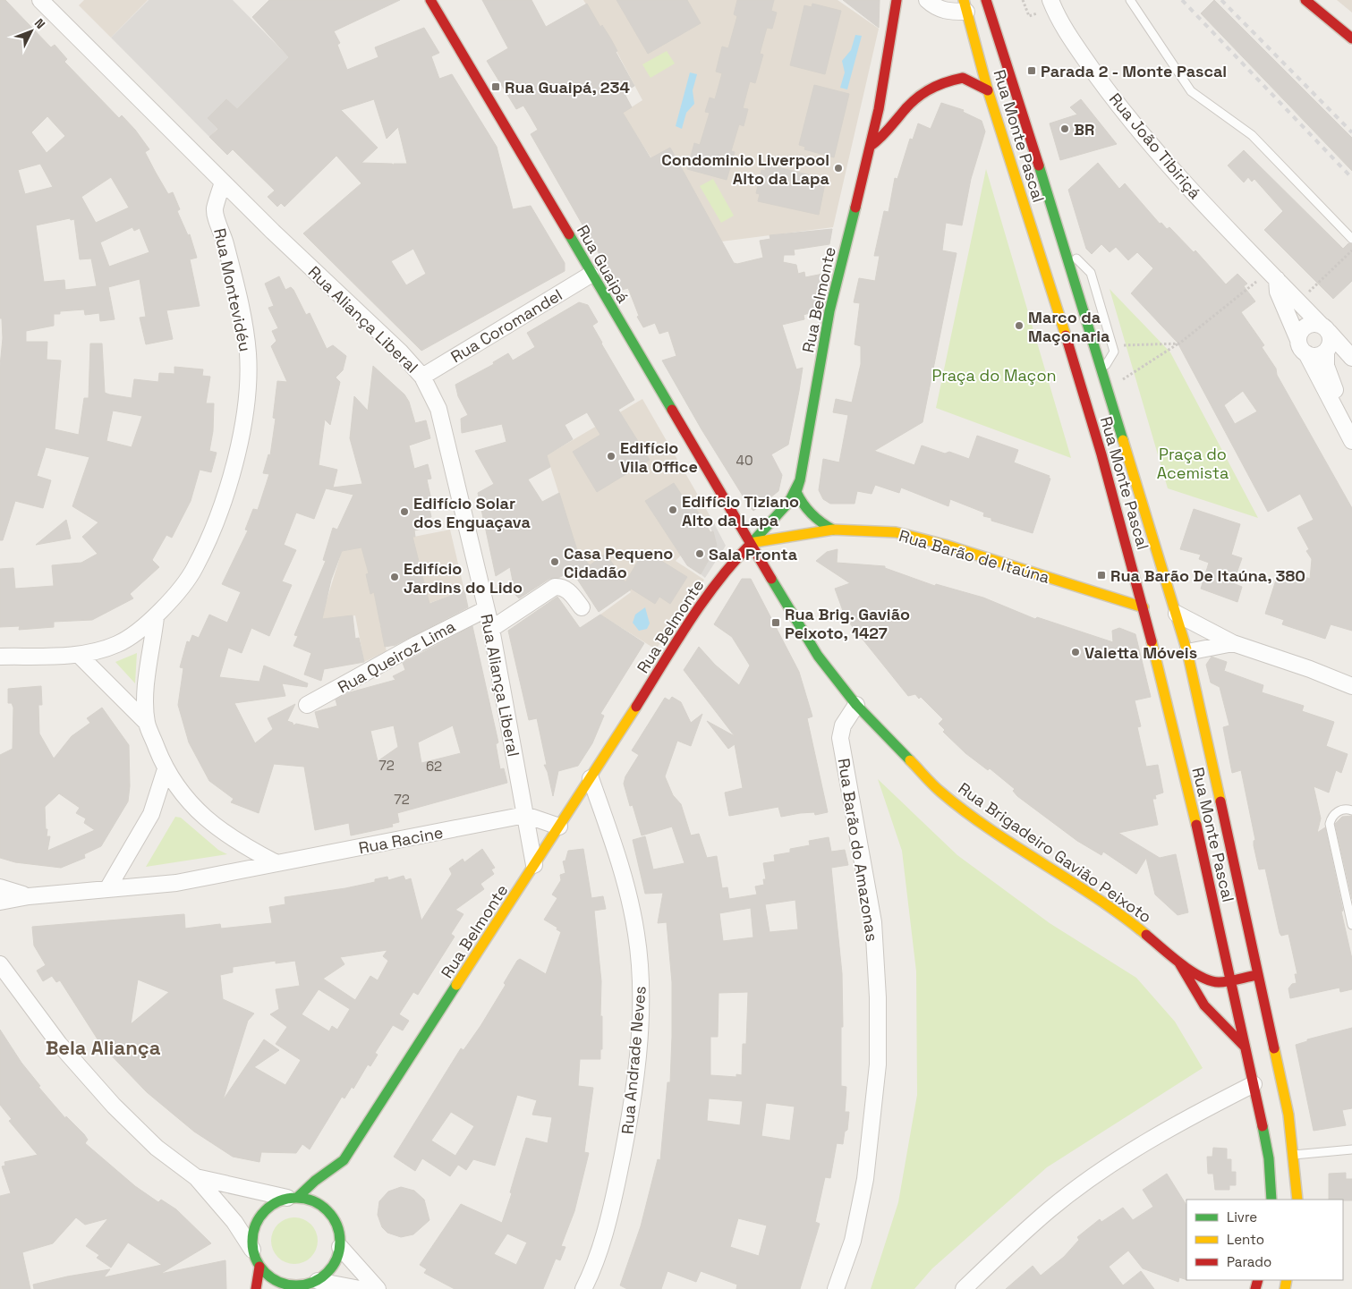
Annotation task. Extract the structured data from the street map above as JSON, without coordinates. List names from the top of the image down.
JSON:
{
  "streets": {
    "main road": [
      "Rua Monte Pascal",
      "Rua Guaipá",
      "Rua Belmonte",
      "Rua Barão de Itaúna",
      "Rua Brigadeiro Gavião Peixoto"
    ],
    "street": [
      "Rua João Tibiriçá",
      "Rua Montevidéu",
      "Rua Aliança Liberal",
      "Rua Coromandel",
      "Rua Queiroz Lima",
      "Rua Racine",
      "Rua Barão do Amazonas",
      "Rua Andrade Neves"
    ]
  },
  "crossings": [
    ["Rua Monte Pascal", "Rua Barão de Itaúna"],
    ["Rua Monte Pascal", "Rua Brigadeiro Gavião Peixoto"],
    ["Rua Guaipá", "Rua Belmonte"],
    ["Rua Guaipá", "Rua Coromandel"],
    ["Rua Guaipá", "Rua Barão de Itaúna"],
    ["Rua Guaipá", "Rua Brigadeiro Gavião Peixoto"],
    ["Rua Montevidéu", "Rua Aliança Liberal"],
    ["Rua Belmonte", "Rua Aliança Liberal"],
    ["Rua Belmonte", "Rua Barão de Itaúna"],
    ["Rua Belmonte", "Rua Brigadeiro Gavião Peixoto"],
    ["Rua Belmonte", "Rua Andrade Neves"],
    ["Rua Aliança Liberal", "Rua Coromandel"],
    ["Rua Aliança Liberal", "Rua Queiroz Lima"],
    ["Rua Aliança Liberal", "Rua Racine"],
    ["Rua Barão de Itaúna", "Rua Brigadeiro Gavião Peixoto"],
    ["Rua Barão do Amazonas", "Rua Brigadeiro Gavião Peixoto"]
  ],
  "districts": ["Bela Aliança"],
  "parks": ["Praça do Maçon", "Praça do Acemista"],
  "places": {
    "transit": [
      "Parada 2 - Monte Pascal",
      "Rua Guaipá, 234",
      "Rua Barão De Itaúna, 380",
      "Rua Brig. Gavião Peixoto, 1427"
    ],
    "other": [
      "BR",
      "Condominio Liverpool Alto da Lapa",
      "Marco da Maçonaria",
      "Edifício Vila Office",
      "Edifício Tiziano Alto da Lapa",
      "Edifício Solar dos Enguaçava",
      "Sala Pronta",
      "Casa Pequeno Cidadão",
      "Edifício Jardins do Lido",
      "Valetta Móveis"
    ]
  },
  "house_numbers": [
    "40",
    "72",
    "62",
    "72"
  ],
  "legend": ["Livre", "Lento", "Parado"],
  "north": "top right"
}
